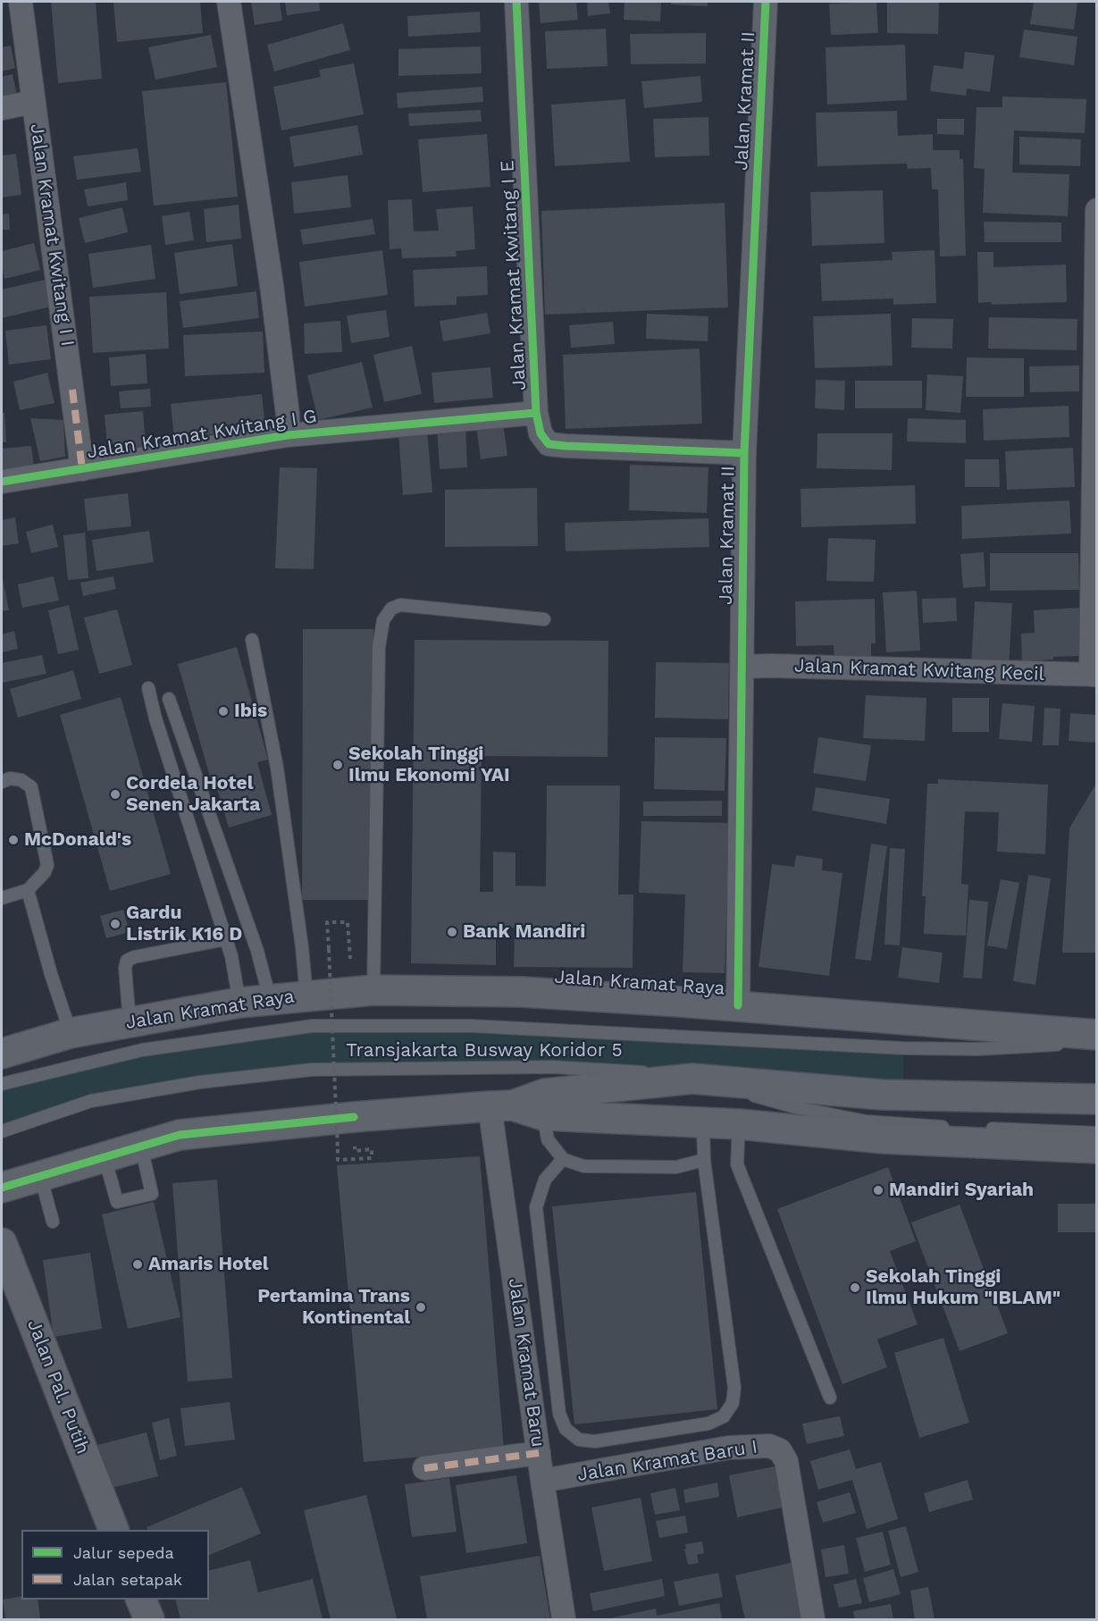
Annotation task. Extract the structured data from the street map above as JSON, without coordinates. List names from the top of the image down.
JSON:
{
  "streets": {
    "main road": ["Jalan Kramat Raya"],
    "street": [
      "Jalan Kramat II",
      "Jalan Kramat Kwitang I I",
      "Jalan Kramat Kwitang I E",
      "Jalan Kramat Kwitang I G",
      "Jalan Kramat Kwitang Kecil",
      "Jalan Kramat Baru",
      "Jalan Pal. Putih",
      "Jalan Kramat Baru I"
    ],
    "lane": ["Transjakarta Busway Koridor 5"]
  },
  "crossings": [
    ["Jalan Kramat II", "Jalan Kramat Kwitang I E"],
    ["Jalan Kramat II", "Jalan Kramat Kwitang Kecil"],
    ["Jalan Kramat II", "Jalan Kramat Raya"],
    ["Jalan Kramat Kwitang I I", "Jalan Kramat Kwitang I G"],
    ["Jalan Kramat Kwitang I E", "Jalan Kramat Kwitang I G"],
    ["Jalan Kramat Baru", "Jalan Kramat Baru I"]
  ],
  "places": [
    "Ibis",
    "Sekolah Tinggi Ilmu Ekonomi YAI",
    "Cordela Hotel Senen Jakarta",
    "McDonald's",
    "Gardu Listrik K16 D",
    "Bank Mandiri",
    "Mandiri Syariah",
    "Amaris Hotel",
    "Sekolah Tinggi Ilmu Hukum \"IBLAM\"",
    "Pertamina Trans Kontinental"
  ],
  "legend": ["Jalur sepeda", "Jalan setapak"]
}
